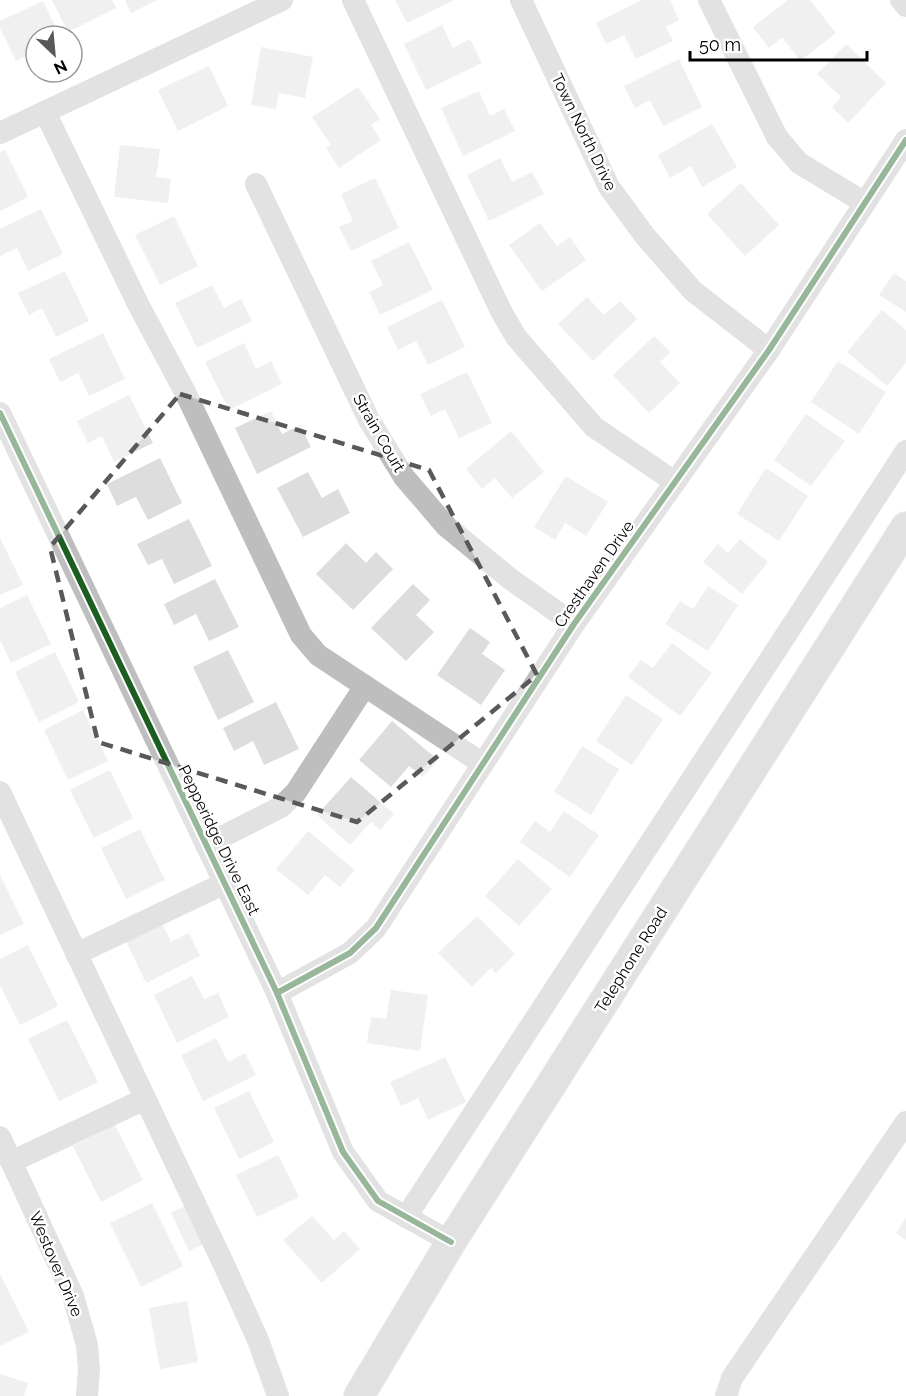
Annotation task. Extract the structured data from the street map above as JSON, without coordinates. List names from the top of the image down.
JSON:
{
  "streets": {
    "main road": ["Telephone Road"],
    "street": [
      "Town North Drive",
      "Strain Court",
      "Cresthaven Drive",
      "Pepperidge Drive East",
      "Westover Drive"
    ]
  },
  "crossings": [
    ["Town North Drive", "Cresthaven Drive"],
    ["Strain Court", "Cresthaven Drive"],
    ["Cresthaven Drive", "Pepperidge Drive East"],
    ["Pepperidge Drive East", "Telephone Road"]
  ],
  "scale_bar": "50 m",
  "north": "bottom right"
}
